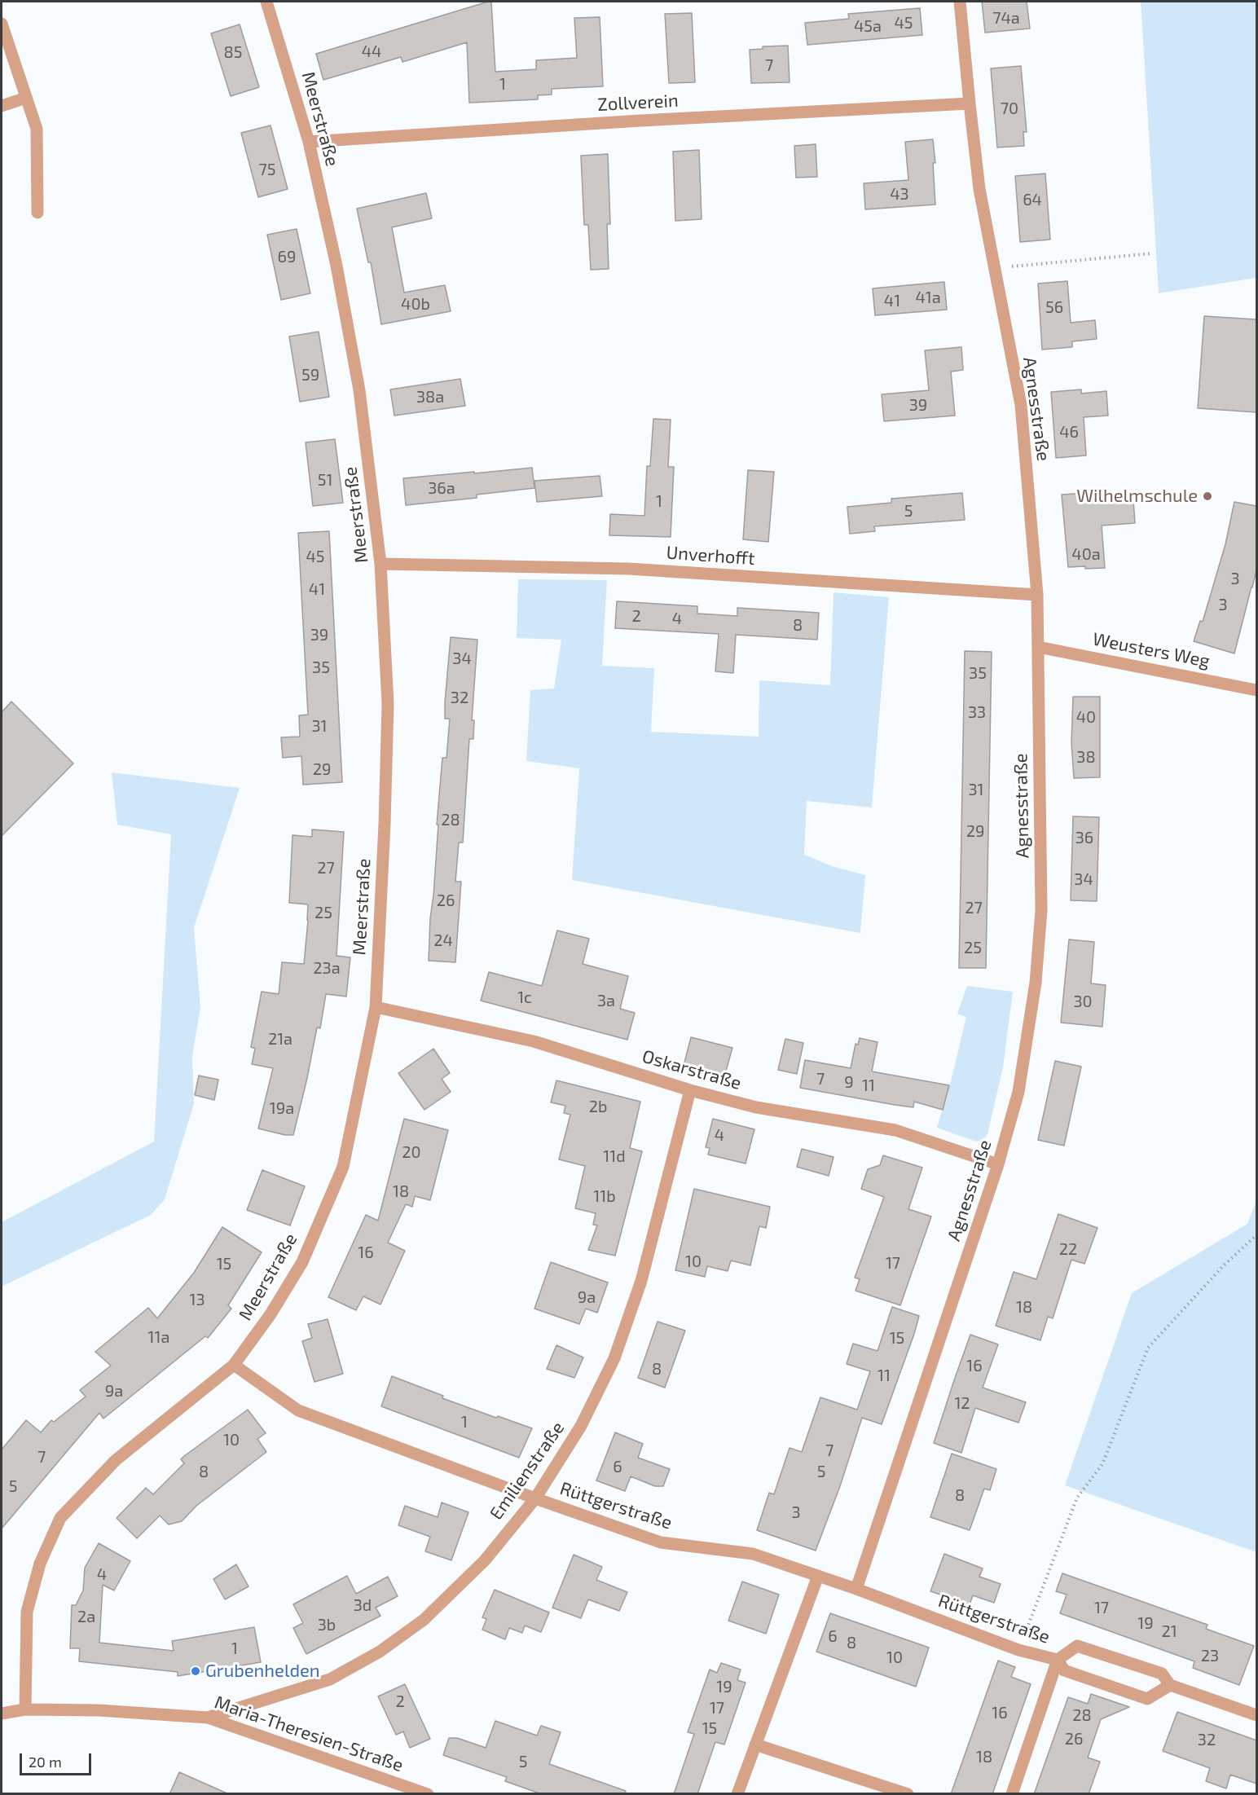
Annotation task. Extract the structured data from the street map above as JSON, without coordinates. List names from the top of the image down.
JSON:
{
  "streets": {
    "street": [
      "Zollverein",
      "Meerstraße",
      "Agnesstraße",
      "Unverhofft",
      "Weusters Weg",
      "Oskarstraße",
      "Emilienstraße",
      "Rüttgerstraße",
      "Maria-Theresien-Straße"
    ]
  },
  "crossings": [
    ["Zollverein", "Meerstraße"],
    ["Zollverein", "Agnesstraße"],
    ["Meerstraße", "Unverhofft"],
    ["Meerstraße", "Oskarstraße"],
    ["Meerstraße", "Rüttgerstraße"],
    ["Meerstraße", "Maria-Theresien-Straße"],
    ["Agnesstraße", "Unverhofft"],
    ["Agnesstraße", "Weusters Weg"],
    ["Agnesstraße", "Oskarstraße"],
    ["Agnesstraße", "Rüttgerstraße"],
    ["Oskarstraße", "Emilienstraße"],
    ["Emilienstraße", "Rüttgerstraße"],
    ["Emilienstraße", "Maria-Theresien-Straße"]
  ],
  "places": ["Wilhelmschule", "Grubenhelden"],
  "house_numbers": [
    "74a",
    "45",
    "45a",
    "44",
    "85",
    "7",
    "1",
    "70",
    "75",
    "43",
    "64",
    "69",
    "41a",
    "41",
    "40b",
    "56",
    "59",
    "38a",
    "39",
    "46",
    "51",
    "36a",
    "1",
    "5",
    "40a",
    "45",
    "3",
    "41",
    "3",
    "2",
    "4",
    "8",
    "39",
    "34",
    "35",
    "35",
    "32",
    "33",
    "40",
    "31",
    "38",
    "29",
    "31",
    "28",
    "29",
    "36",
    "27",
    "34",
    "26",
    "27",
    "25",
    "24",
    "25",
    "23a",
    "1c",
    "3a",
    "30",
    "21a",
    "7",
    "9",
    "11",
    "2b",
    "19a",
    "4",
    "20",
    "11d",
    "18",
    "11b",
    "22",
    "16",
    "10",
    "17",
    "15",
    "9a",
    "13",
    "18",
    "11a",
    "15",
    "16",
    "8",
    "11",
    "9a",
    "12",
    "1",
    "10",
    "7",
    "7",
    "6",
    "8",
    "5",
    "5",
    "8",
    "3",
    "4",
    "3d",
    "17",
    "2a",
    "19",
    "3b",
    "21",
    "6",
    "8",
    "1",
    "23",
    "10",
    "19",
    "2",
    "17",
    "16",
    "28",
    "15",
    "26",
    "32",
    "18",
    "5"
  ],
  "scale_bar": "20 m"
}
